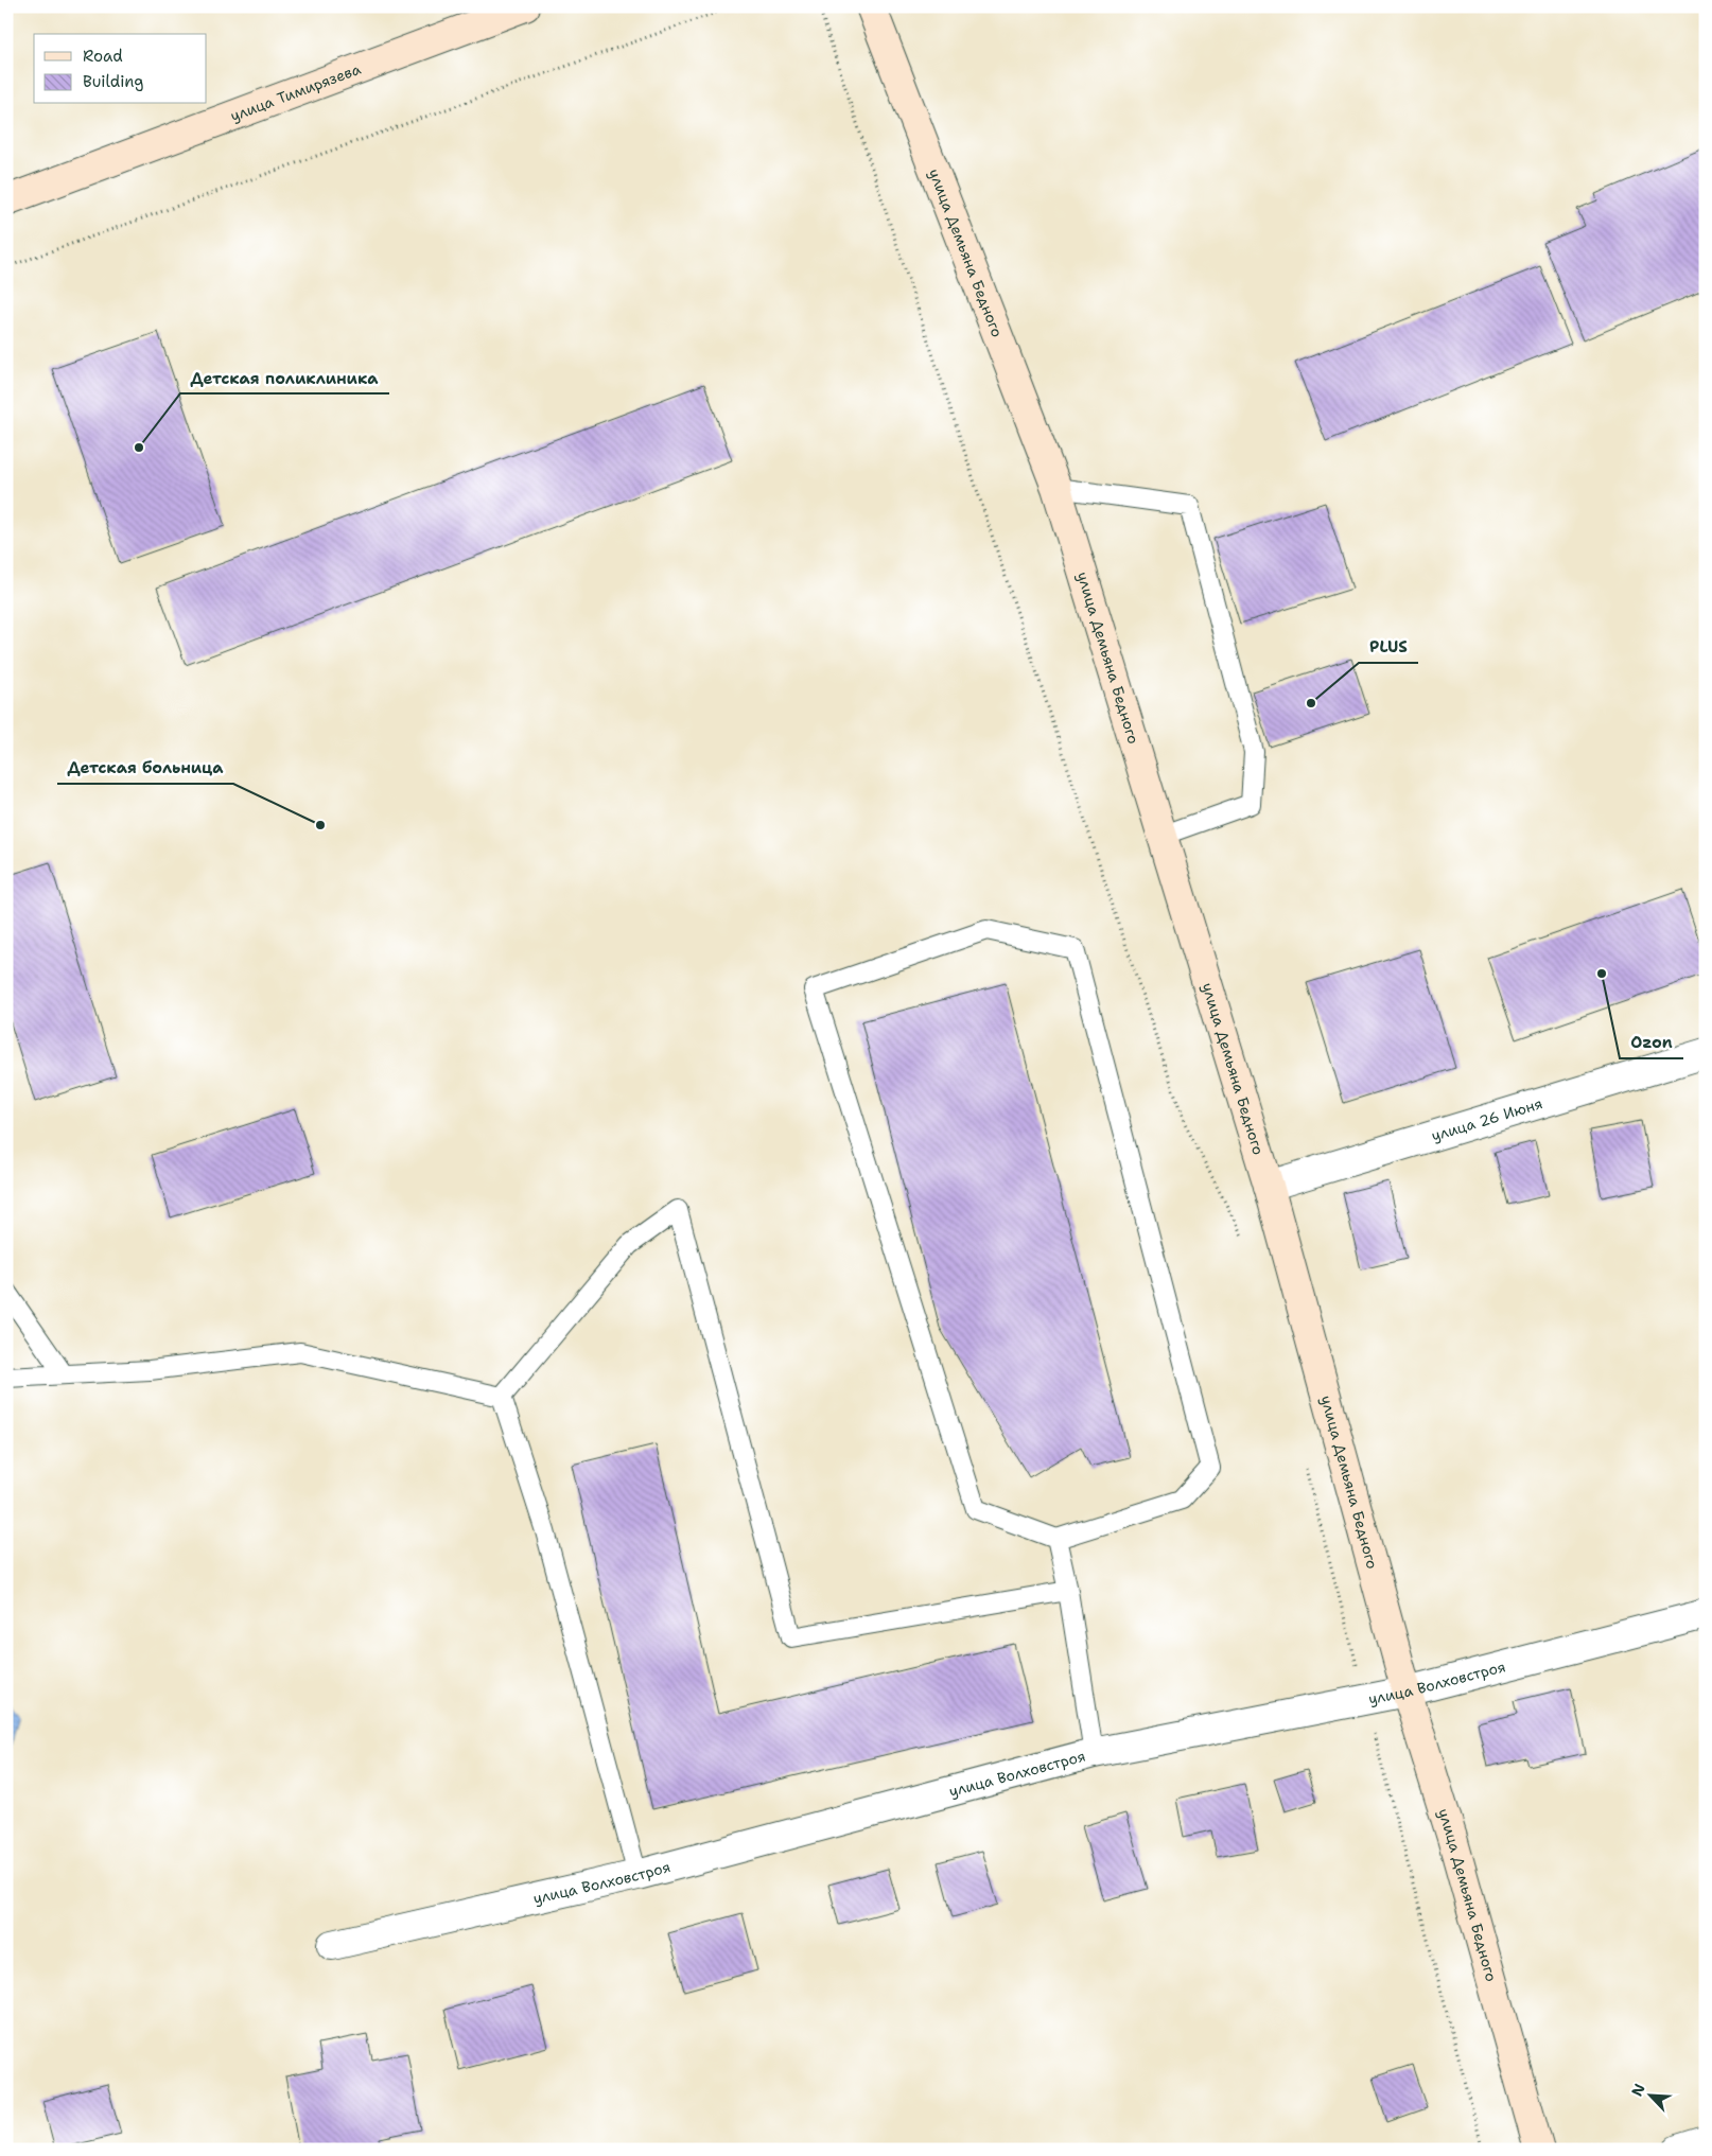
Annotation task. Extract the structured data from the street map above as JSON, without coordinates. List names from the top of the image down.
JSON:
{
  "streets": {
    "main road": ["улица Тимирязева", "улица Демьяна Бедного"],
    "street": ["улица 26 Июня", "улица Волховстроя"]
  },
  "crossings": [
    ["улица Демьяна Бедного", "улица 26 Июня"],
    ["улица Демьяна Бедного", "улица Волховстроя"]
  ],
  "places": [
    "Детская поликлиника",
    "PLUS",
    "Детская больница",
    "Ozon"
  ],
  "legend": ["Road", "Building"],
  "north": "top left"
}
